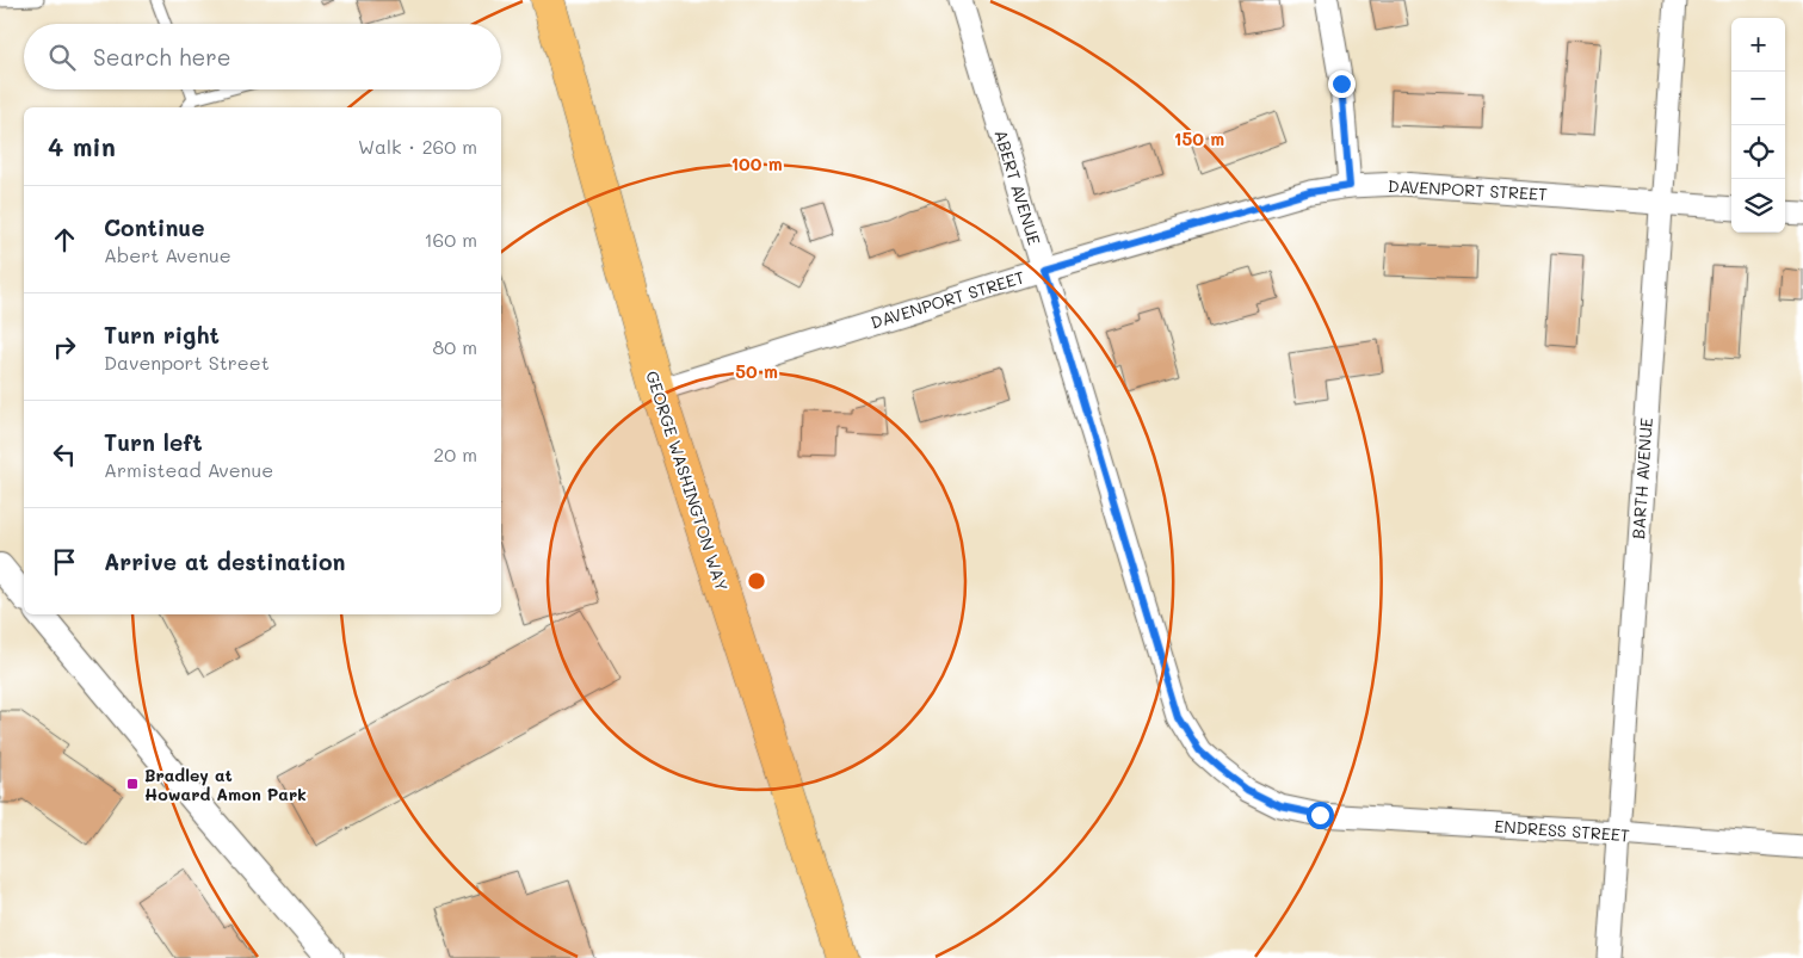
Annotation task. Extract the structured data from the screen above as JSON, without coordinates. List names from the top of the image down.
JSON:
{
  "streets": {
    "main road": ["GEORGE WASHINGTON WAY"],
    "street": [
      "ABERT AVENUE",
      "DAVENPORT STREET",
      "BARTH AVENUE",
      "ENDRESS STREET"
    ]
  },
  "crossings": [
    ["ABERT AVENUE", "DAVENPORT STREET"],
    ["ABERT AVENUE", "ENDRESS STREET"],
    ["DAVENPORT STREET", "BARTH AVENUE"],
    ["DAVENPORT STREET", "GEORGE WASHINGTON WAY"],
    ["BARTH AVENUE", "ENDRESS STREET"]
  ],
  "places": {
    "transit": ["Bradley at Howard Amon Park"]
  },
  "page": {
    "map_buttons": ["+", "−"],
    "search": "Search here",
    "heading": ["4 min", "Walk · 260 m"],
    "list": [
      ["Continue", "Abert Avenue", "160 m"],
      ["Turn right", "Davenport Street", "80 m"],
      ["Turn left", "Armistead Avenue", "20 m"],
      "Arrive at destination"
    ]
  },
  "rings": ["150 m", "100 m", "50 m"]
}
